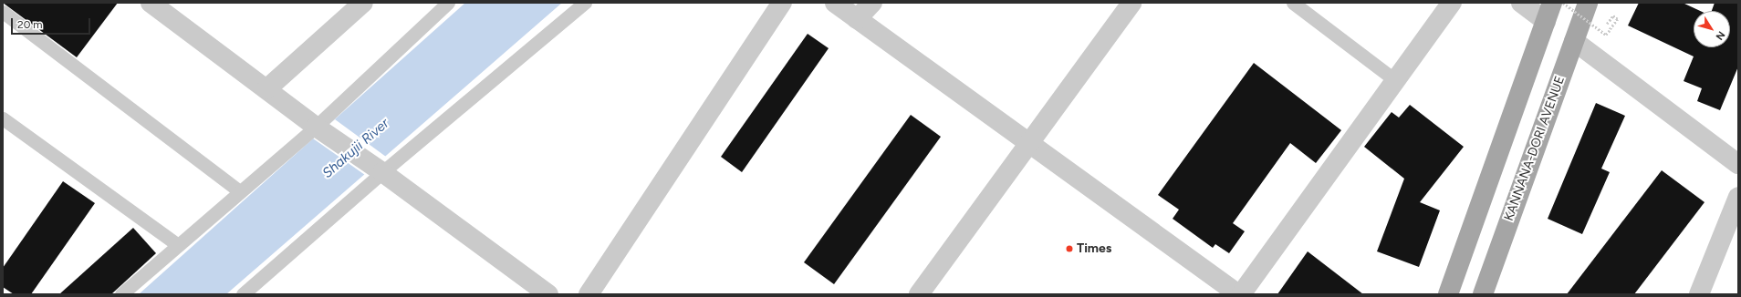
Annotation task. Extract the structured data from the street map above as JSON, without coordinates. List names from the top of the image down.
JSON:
{
  "streets": {
    "main road": ["KANNANA-DORI AVENUE"]
  },
  "water": ["Shakujii River"],
  "places": ["Times"],
  "scale_bar": "20 m",
  "north": "bottom right"
}
